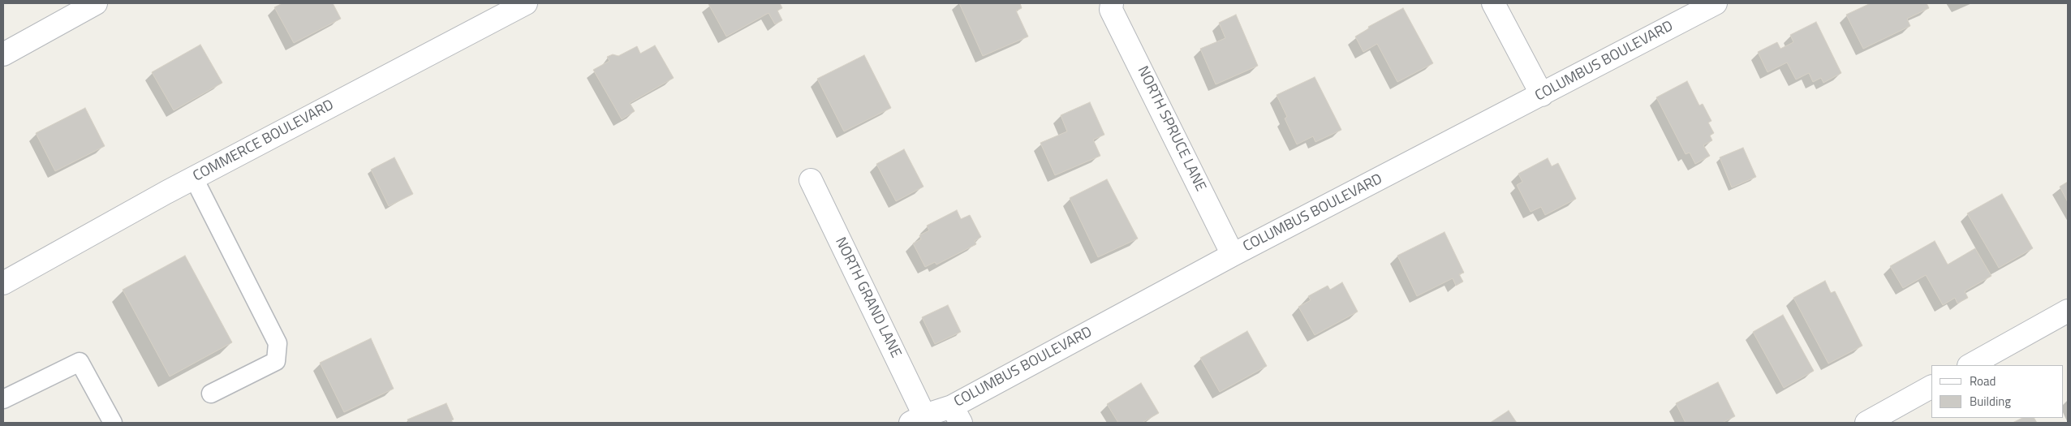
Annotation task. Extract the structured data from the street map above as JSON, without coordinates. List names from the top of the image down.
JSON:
{
  "streets": {
    "street": [
      "COLUMBUS BOULEVARD",
      "NORTH SPRUCE LANE",
      "COMMERCE BOULEVARD",
      "NORTH GRAND LANE"
    ]
  },
  "crossings": [
    ["COLUMBUS BOULEVARD", "NORTH SPRUCE LANE"],
    ["COLUMBUS BOULEVARD", "NORTH GRAND LANE"]
  ],
  "legend": ["Road", "Building"]
}
